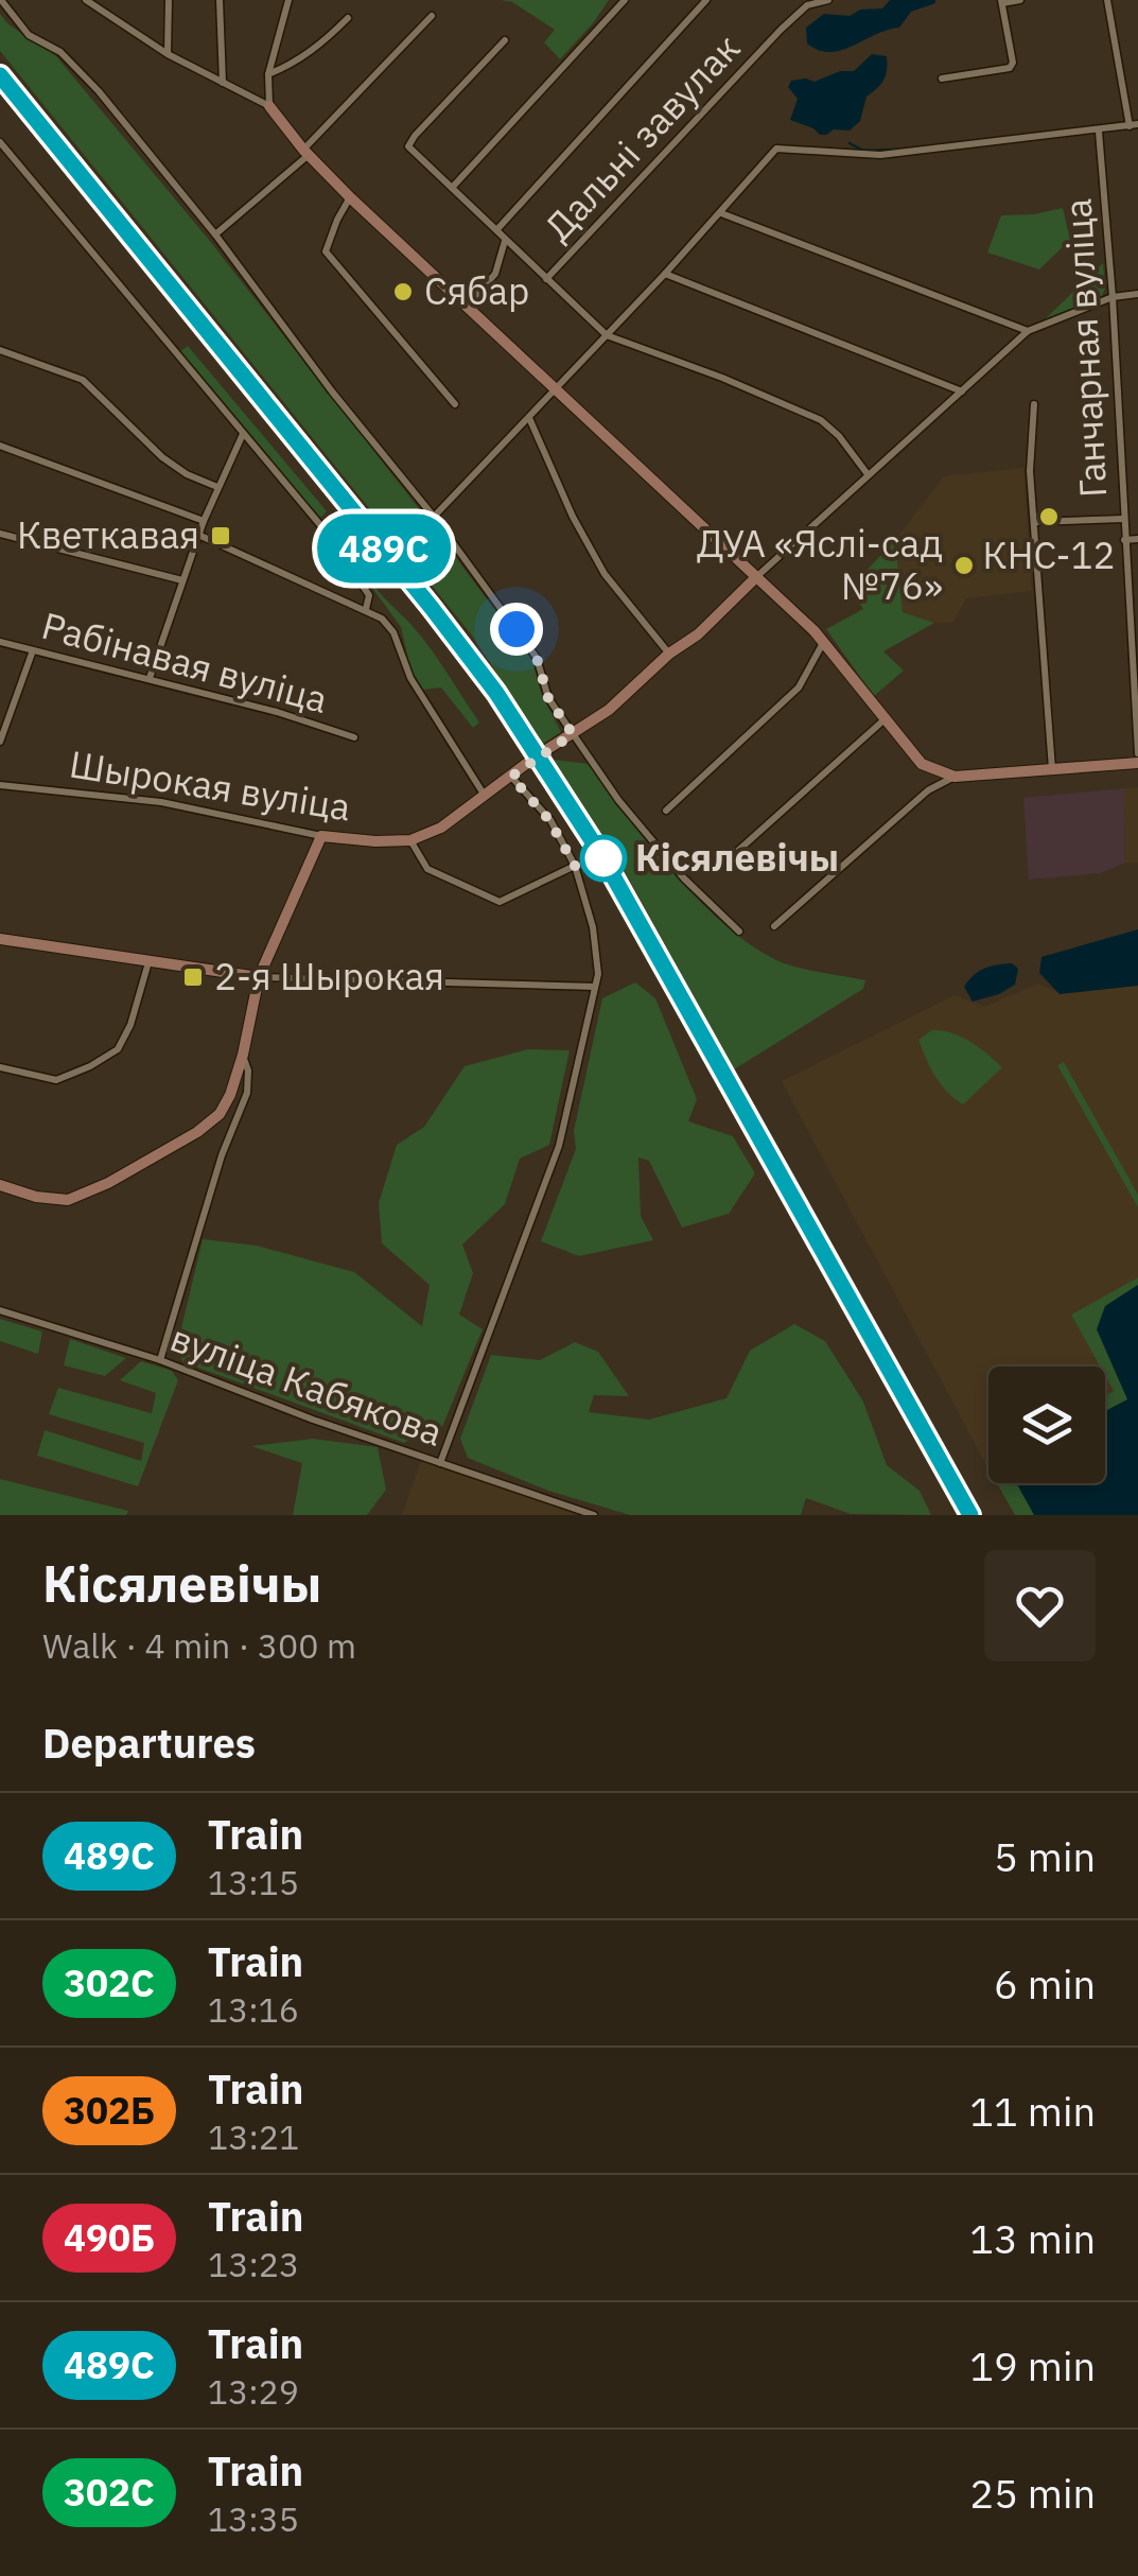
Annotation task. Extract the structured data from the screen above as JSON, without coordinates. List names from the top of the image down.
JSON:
{
  "streets": {
    "street": [
      "Дальні завулак",
      "Ганчарная вуліца",
      "Рабінавая вуліца",
      "Шырокая вуліца",
      "вуліца Кабякова"
    ]
  },
  "places": {
    "other": [
      "Сябар",
      "КНС-12",
      "ДУА «Яслі-сад №76»",
      "Кісялевічы"
    ],
    "transit": ["Кветкавая", "2-я Шырокая"]
  },
  "page": {
    "on_map": "489С",
    "heading": [
      ["Кісялевічы", "Walk · 4 min · 300 m"],
      "Departures"
    ],
    "list": [
      {
        "mark": "489С",
        "name": "Train",
        "note": "13:15",
        "value": "5 min"
      },
      {
        "mark": "302С",
        "name": "Train",
        "note": "13:16",
        "value": "6 min"
      },
      {
        "mark": "302Б",
        "name": "Train",
        "note": "13:21",
        "value": "11 min"
      },
      {
        "mark": "490Б",
        "name": "Train",
        "note": "13:23",
        "value": "13 min"
      },
      {
        "mark": "489С",
        "name": "Train",
        "note": "13:29",
        "value": "19 min"
      },
      {
        "mark": "302С",
        "name": "Train",
        "note": "13:35",
        "value": "25 min"
      }
    ]
  }
}
